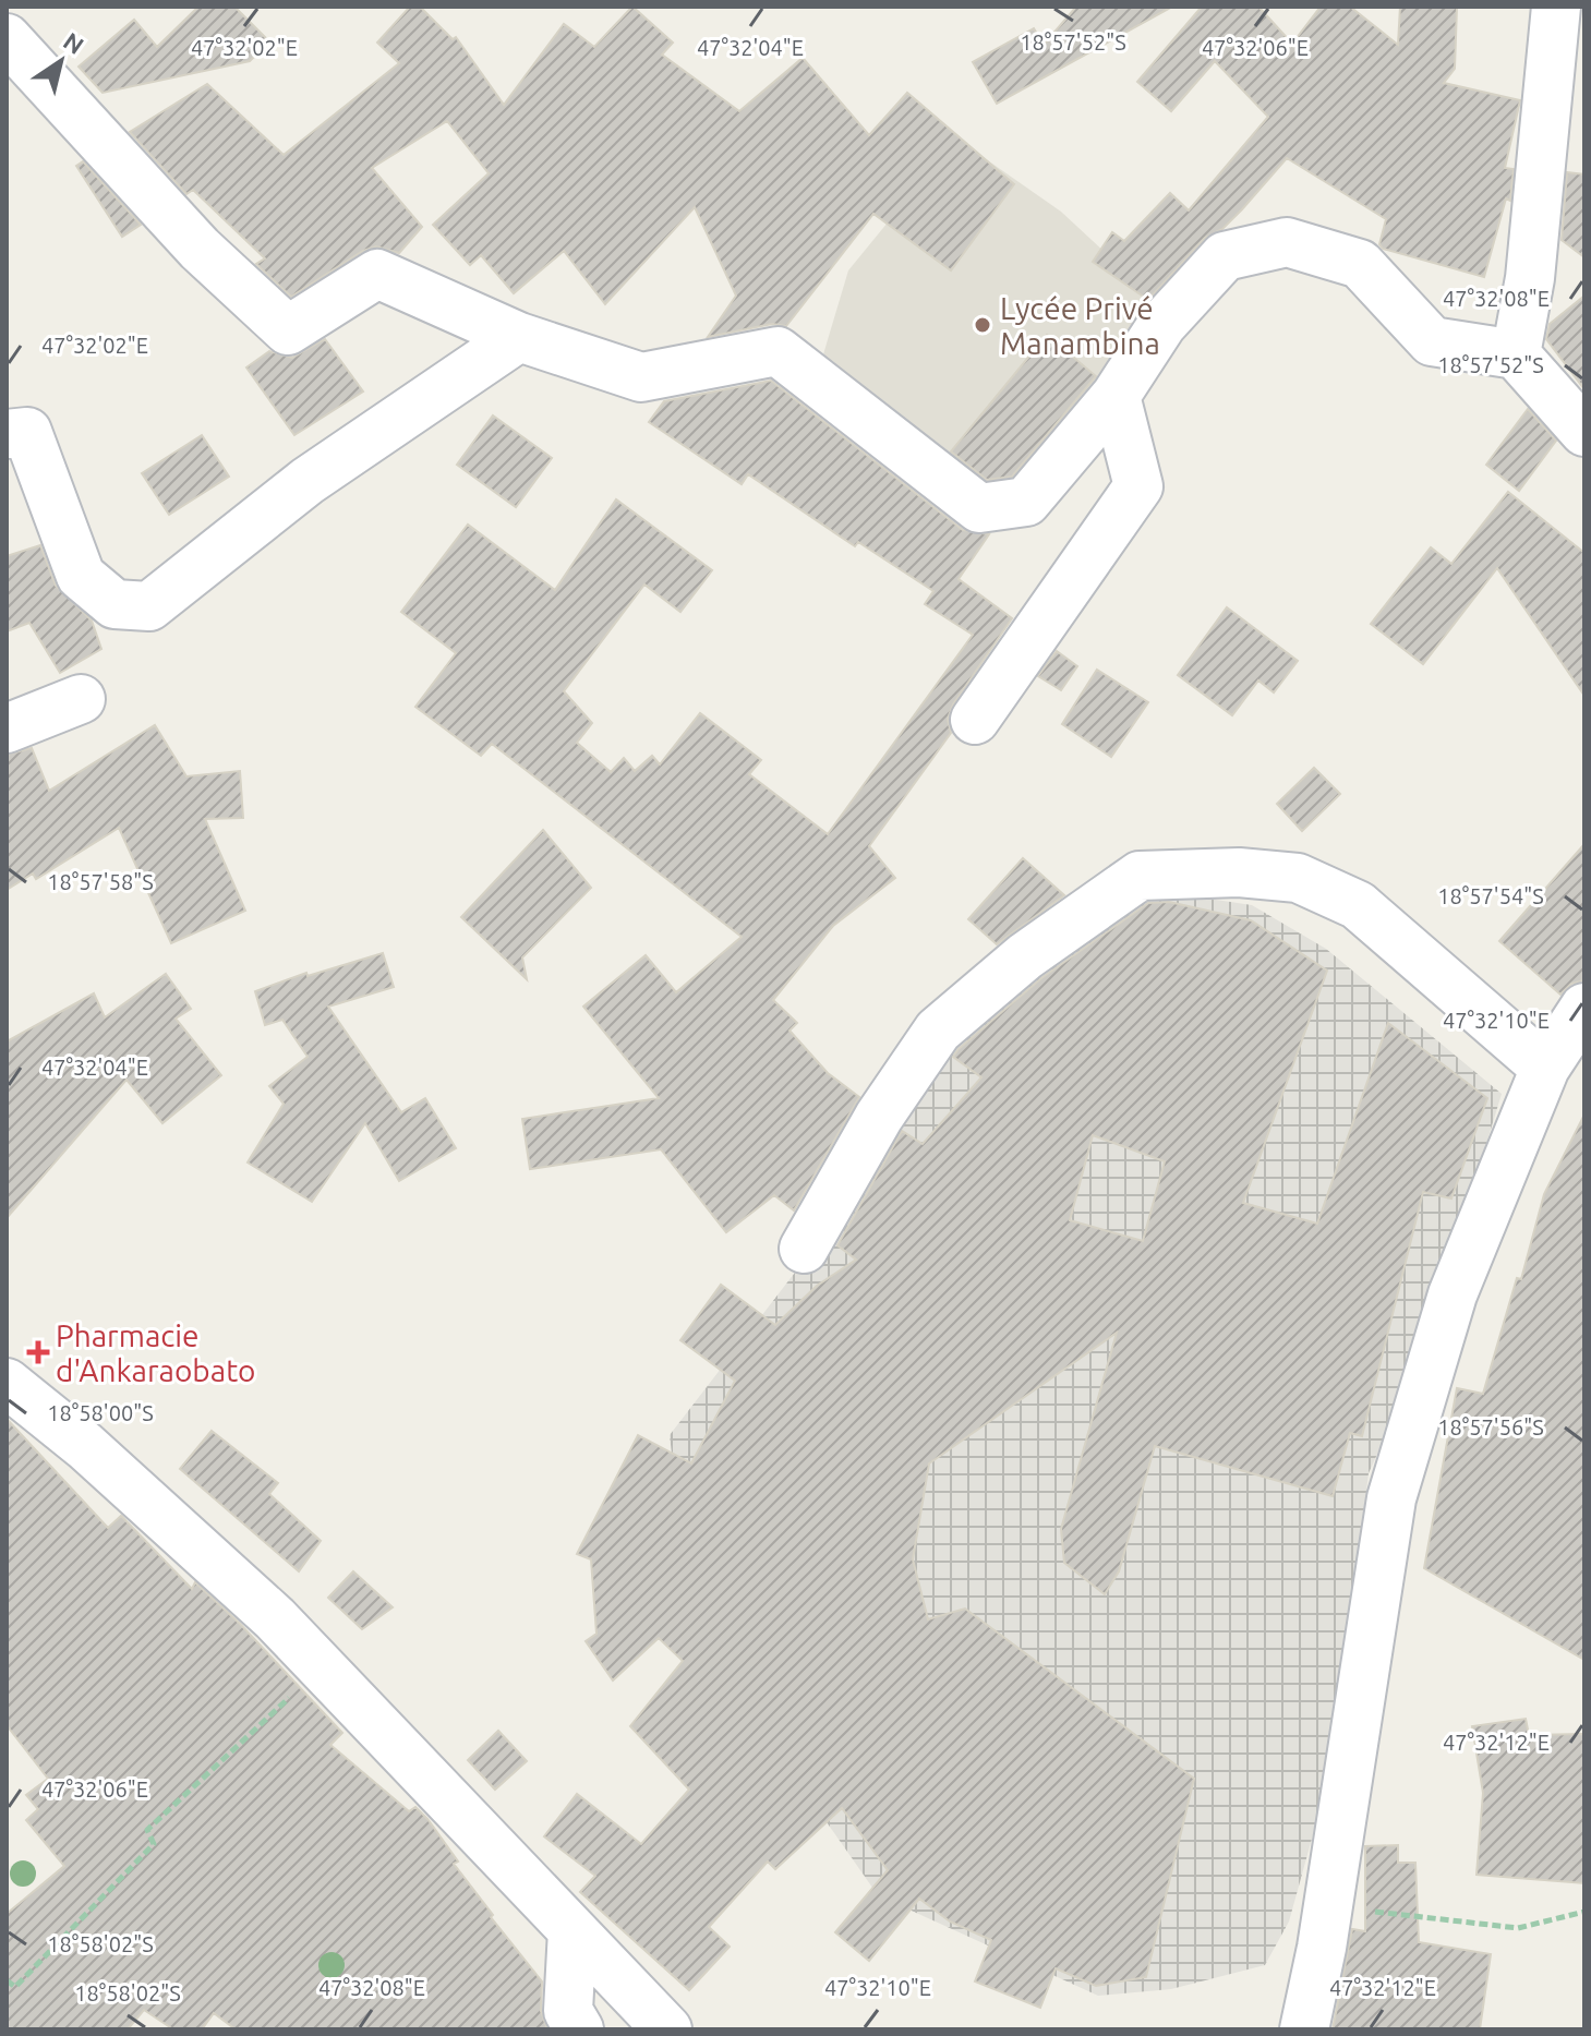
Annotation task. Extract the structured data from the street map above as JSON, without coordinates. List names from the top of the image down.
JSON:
{
  "places": {
    "other": ["Lycée Privé Manambina"],
    "health": ["Pharmacie d'Ankaraobato"]
  },
  "north": "top right",
  "coordinates": [
    "18°57'52\"S",
    "47°32'02\"E",
    "47°32'04\"E",
    "47°32'06\"E",
    "47°32'08\"E",
    "18°57'58\"S",
    "18°57'54\"S",
    "47°32'10\"E",
    "18°58'00\"S",
    "18°57'56\"S",
    "47°32'12\"E",
    "18°58'02\"S"
  ]
}
